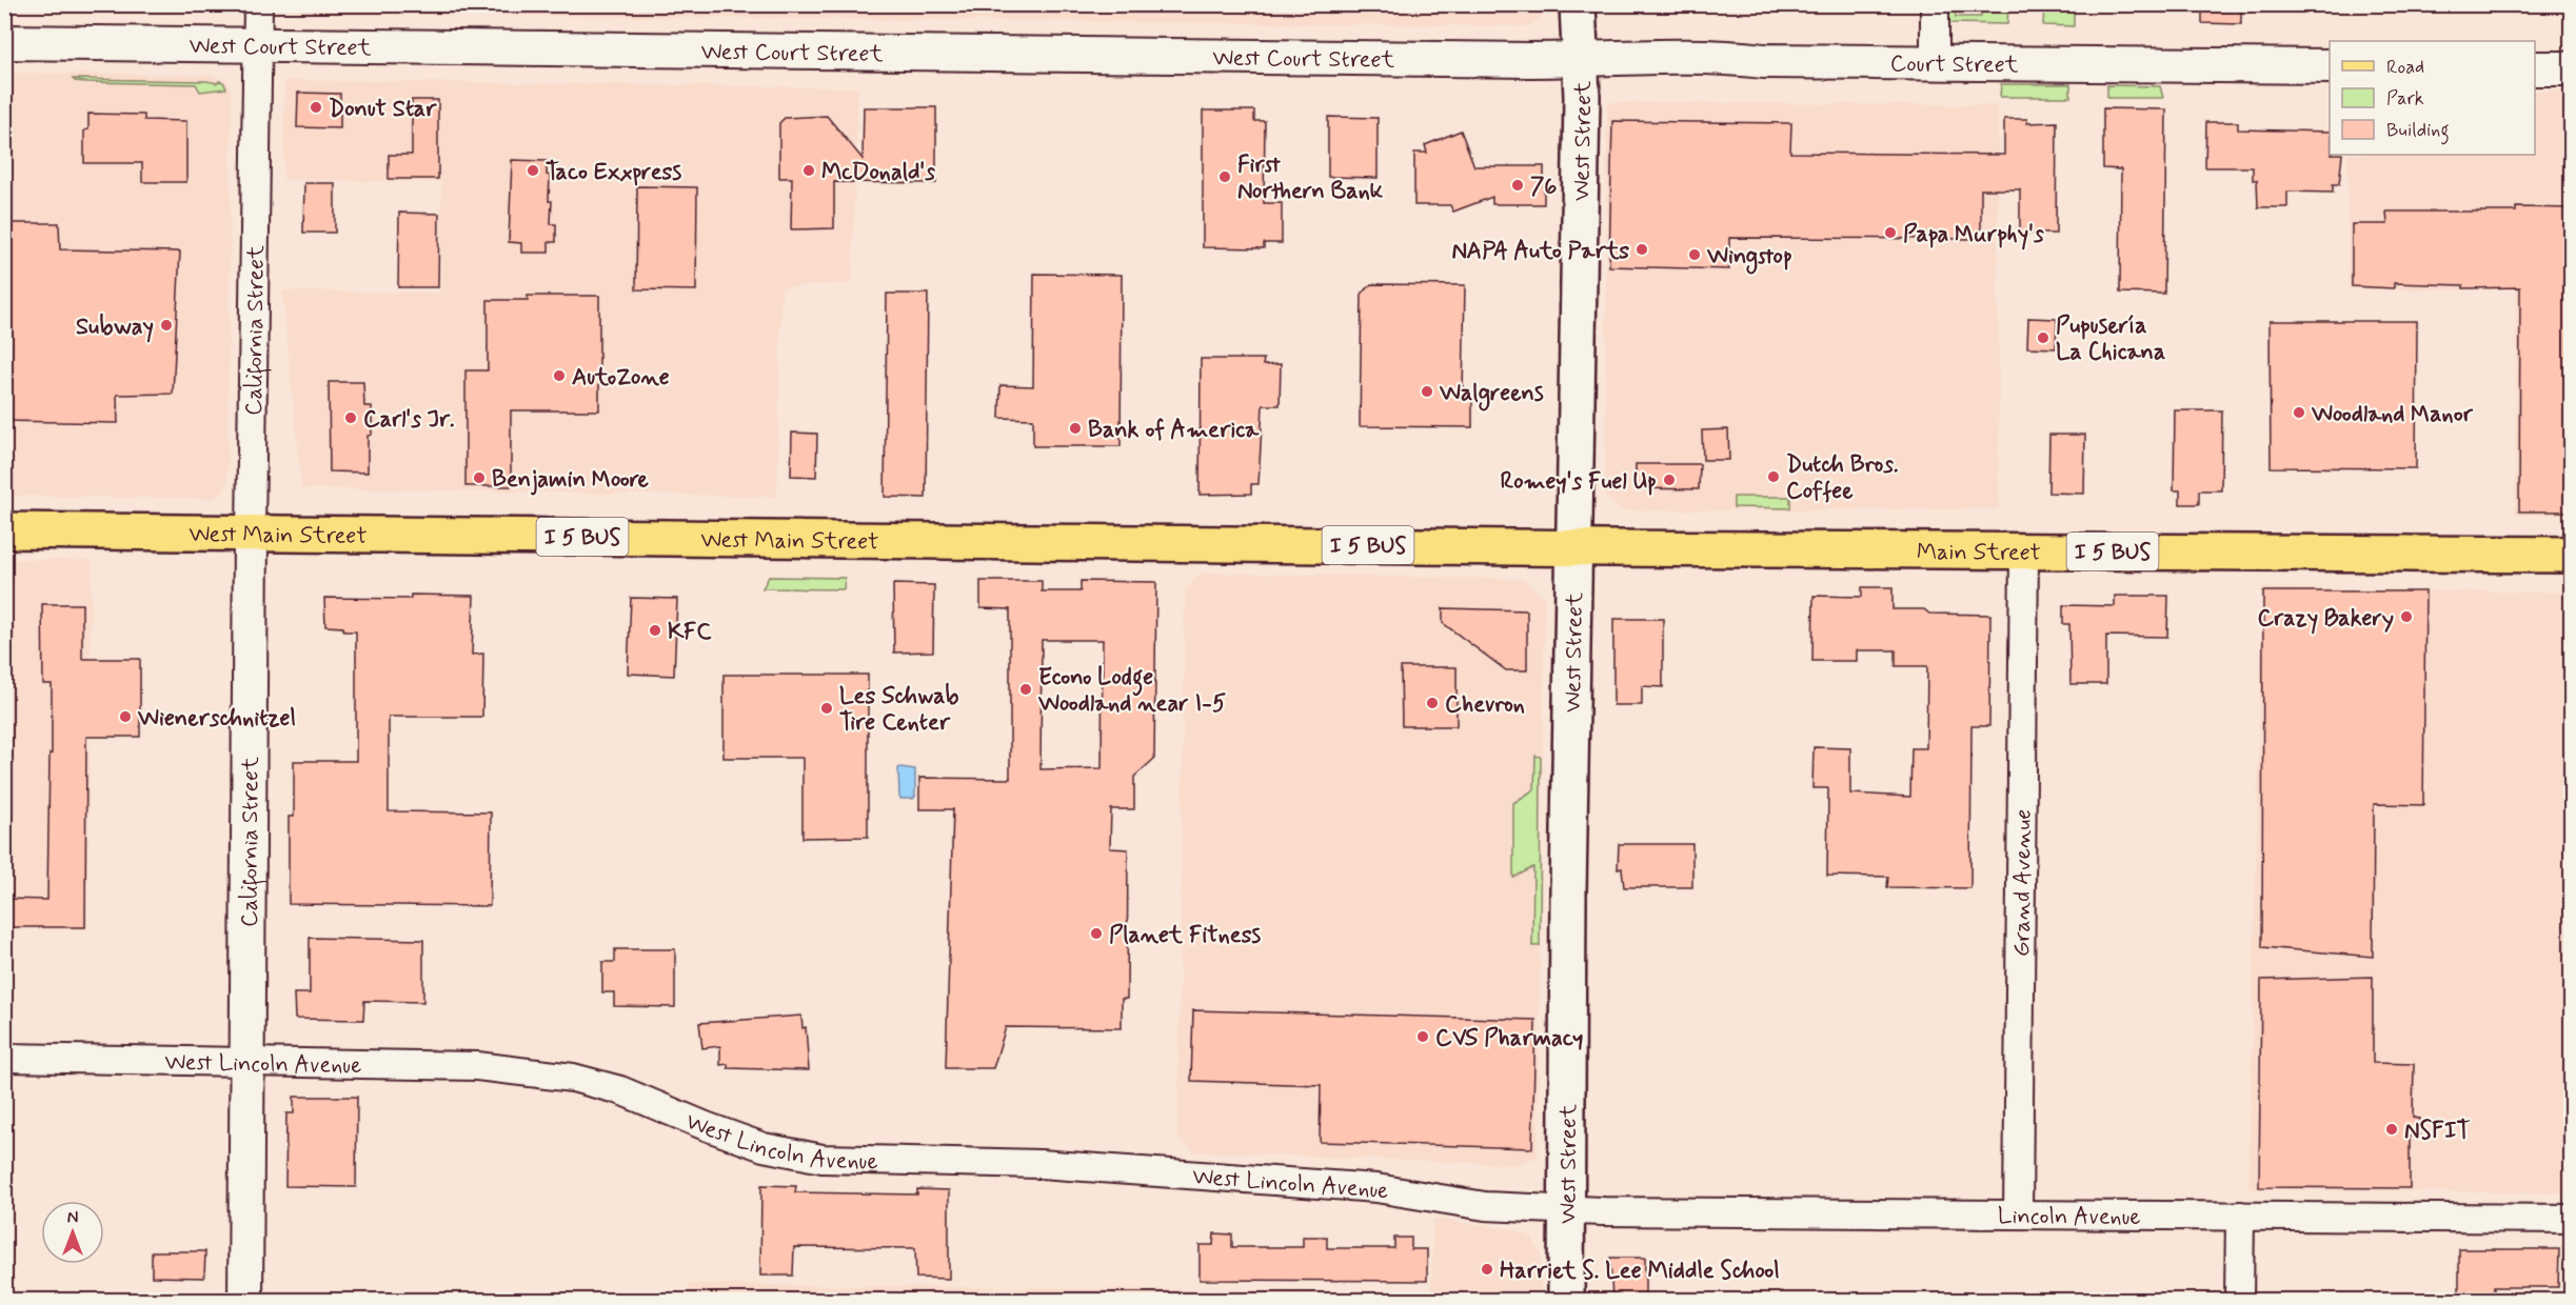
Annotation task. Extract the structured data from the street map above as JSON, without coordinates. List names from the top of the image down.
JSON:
{
  "streets": {
    "main road": [
      "West Street",
      "West Main Street",
      "I 5 BUS",
      "Main Street"
    ],
    "street": [
      "West Court Street",
      "Court Street",
      "California Street",
      "Grand Avenue",
      "West Lincoln Avenue",
      "Lincoln Avenue"
    ]
  },
  "crossings": [
    ["West Court Street", "Court Street"],
    ["West Court Street", "West Street"],
    ["West Court Street", "California Street"],
    ["Court Street", "West Street"],
    ["West Street", "West Main Street"],
    ["West Street", "Main Street"],
    ["West Street", "West Lincoln Avenue"],
    ["West Street", "Lincoln Avenue"],
    ["California Street", "West Main Street"],
    ["California Street", "West Lincoln Avenue"],
    ["West Main Street", "Main Street"],
    ["Main Street", "Grand Avenue"],
    ["Grand Avenue", "Lincoln Avenue"],
    ["West Lincoln Avenue", "Lincoln Avenue"]
  ],
  "places": [
    "Donut Star",
    "Taco Exxpress",
    "McDonald's",
    "First Northern Bank",
    "76",
    "Papa Murphy's",
    "NAPA Auto Parts",
    "Wingstop",
    "Subway",
    "Pupusería La Chicana",
    "AutoZone",
    "Walgreens",
    "Woodland Manor",
    "Carl's Jr.",
    "Bank of America",
    "Dutch Bros. Coffee",
    "Benjamin Moore",
    "Romey's Fuel Up",
    "Crazy Bakery",
    "KFC",
    "Econo Lodge Woodland near I-5",
    "Chevron",
    "Les Schwab Tire Center",
    "Wienerschnitzel",
    "Planet Fitness",
    "CVS Pharmacy",
    "NSFIT",
    "Harriet S. Lee Middle School"
  ],
  "legend": ["Road", "Park", "Building"],
  "north": "top"
}
